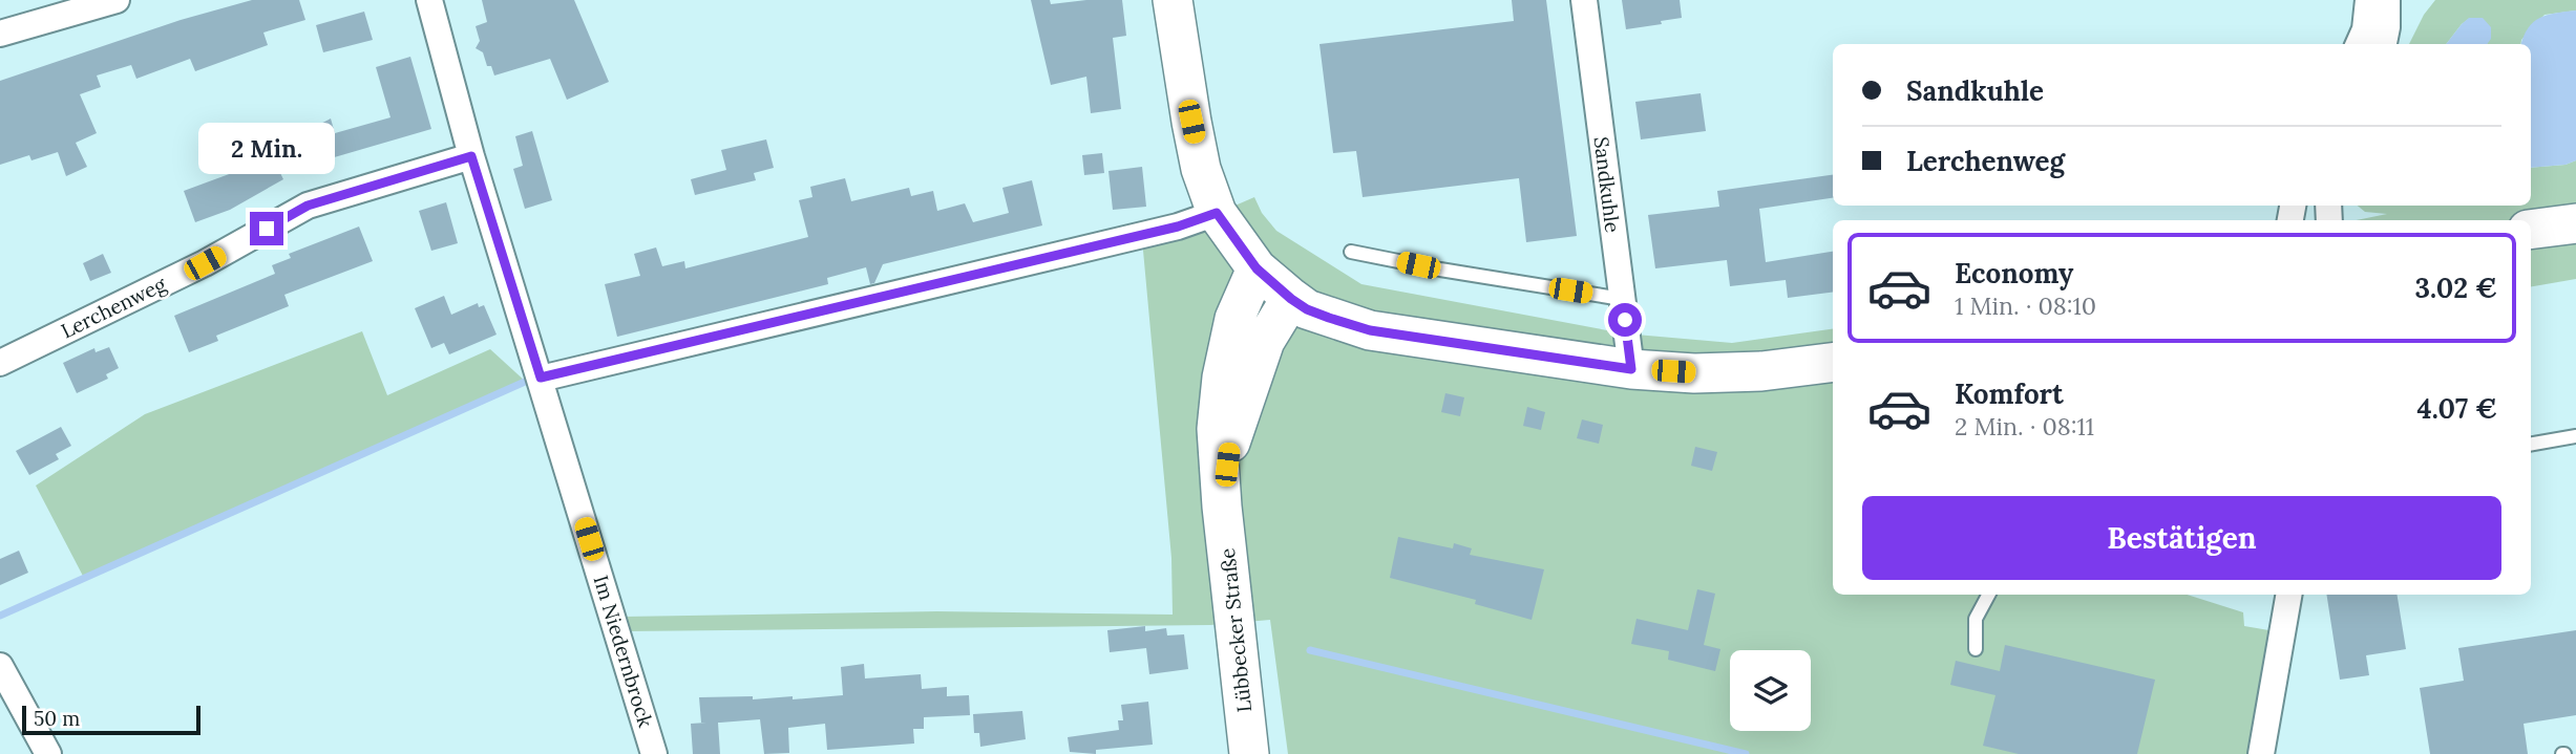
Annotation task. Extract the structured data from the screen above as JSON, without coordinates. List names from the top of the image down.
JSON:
{
  "streets": {
    "main road": ["Lübbecker Straße"],
    "street": ["Sandkuhle", "Lerchenweg", "Im Niedernbrock"]
  },
  "crossings": [
    ["Lerchenweg", "Im Niedernbrock"]
  ],
  "scale_bar": "50 m",
  "page": {
    "banner": ["Sandkuhle", "Lerchenweg"],
    "bubble": "2 Min.",
    "list": [
      {
        "name": "Economy",
        "note": "1 Min. · 08:10",
        "value": "3.02 €"
      },
      {
        "name": "Komfort",
        "note": "2 Min. · 08:11",
        "value": "4.07 €"
      }
    ],
    "buttons": "Bestätigen",
    "scale": "50 m"
  }
}
